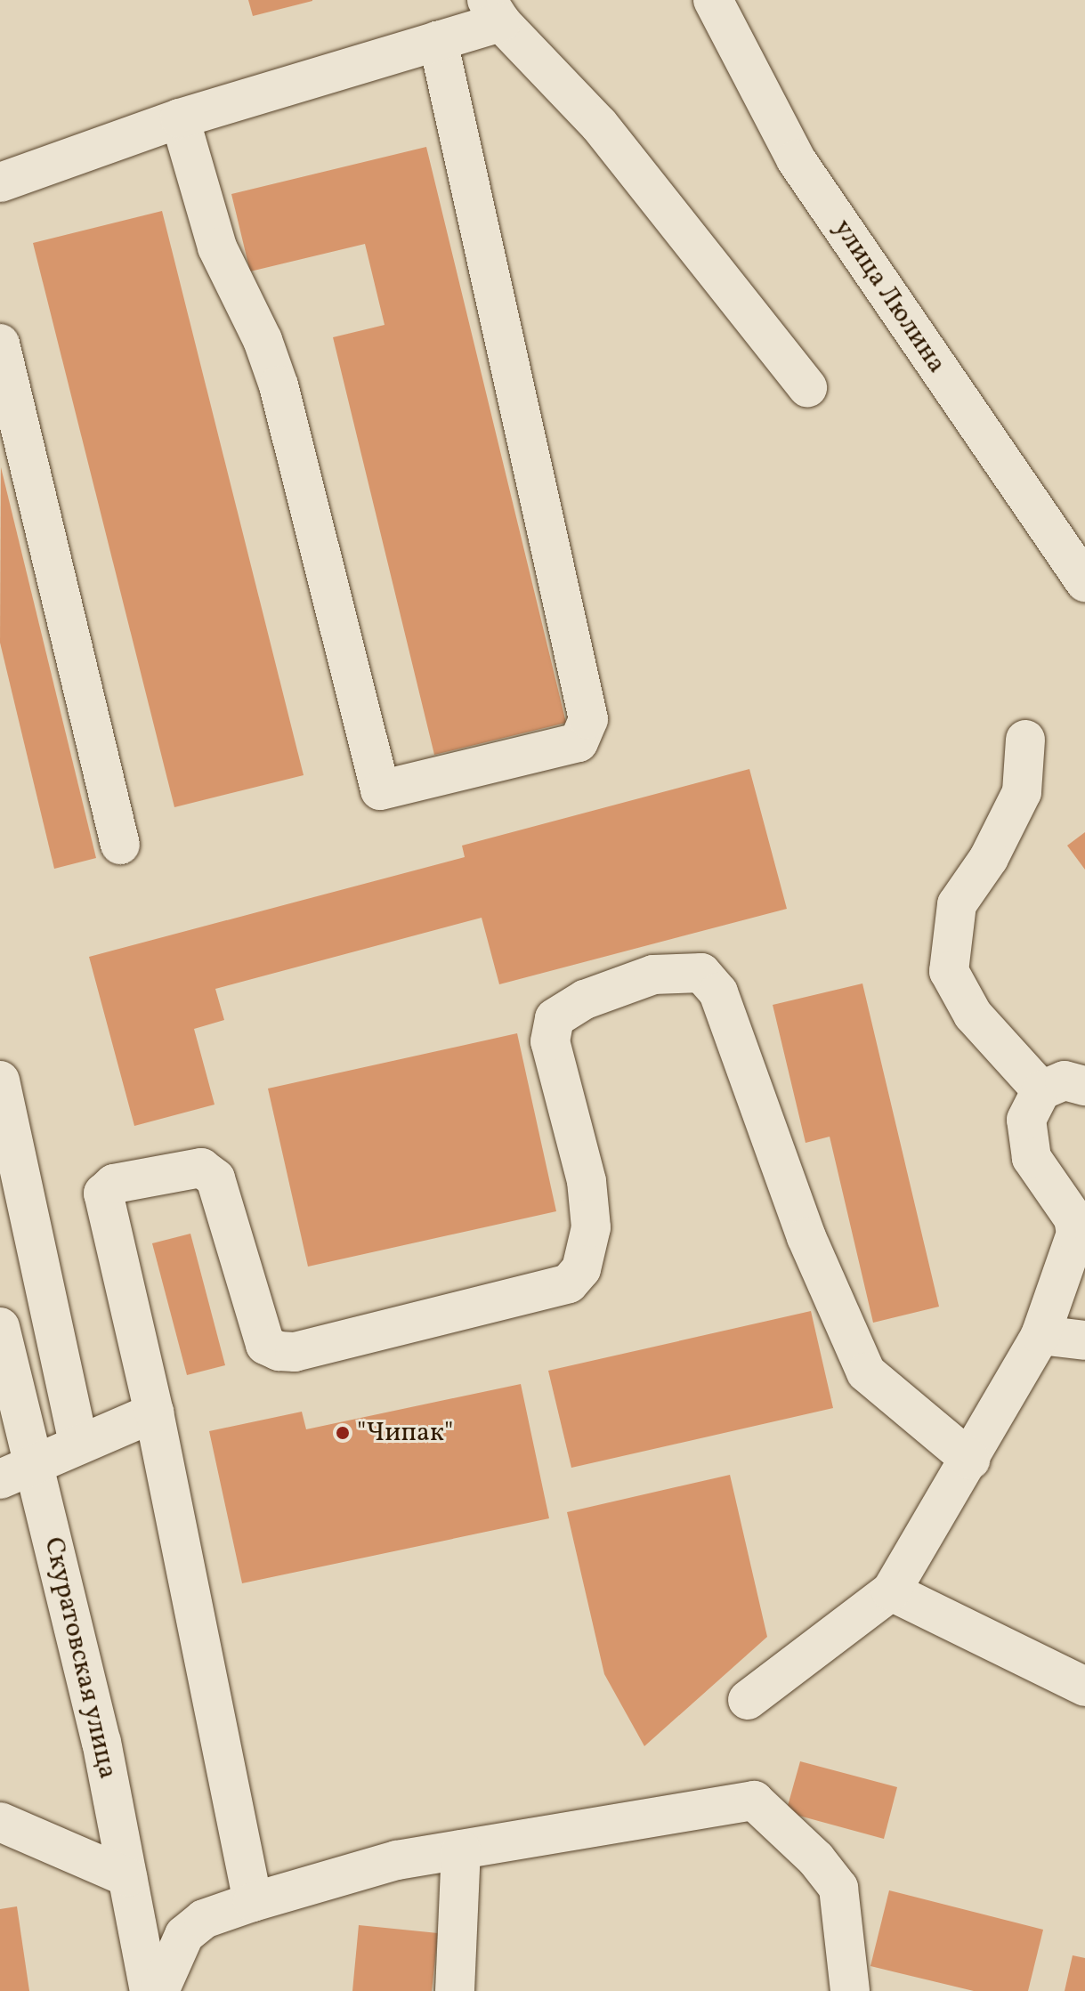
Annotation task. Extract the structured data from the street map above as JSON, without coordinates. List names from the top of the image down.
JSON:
{
  "streets": {
    "street": ["улица Люлина", "Скуратовская улица"]
  },
  "places": ["\"Чипак\""]
}
